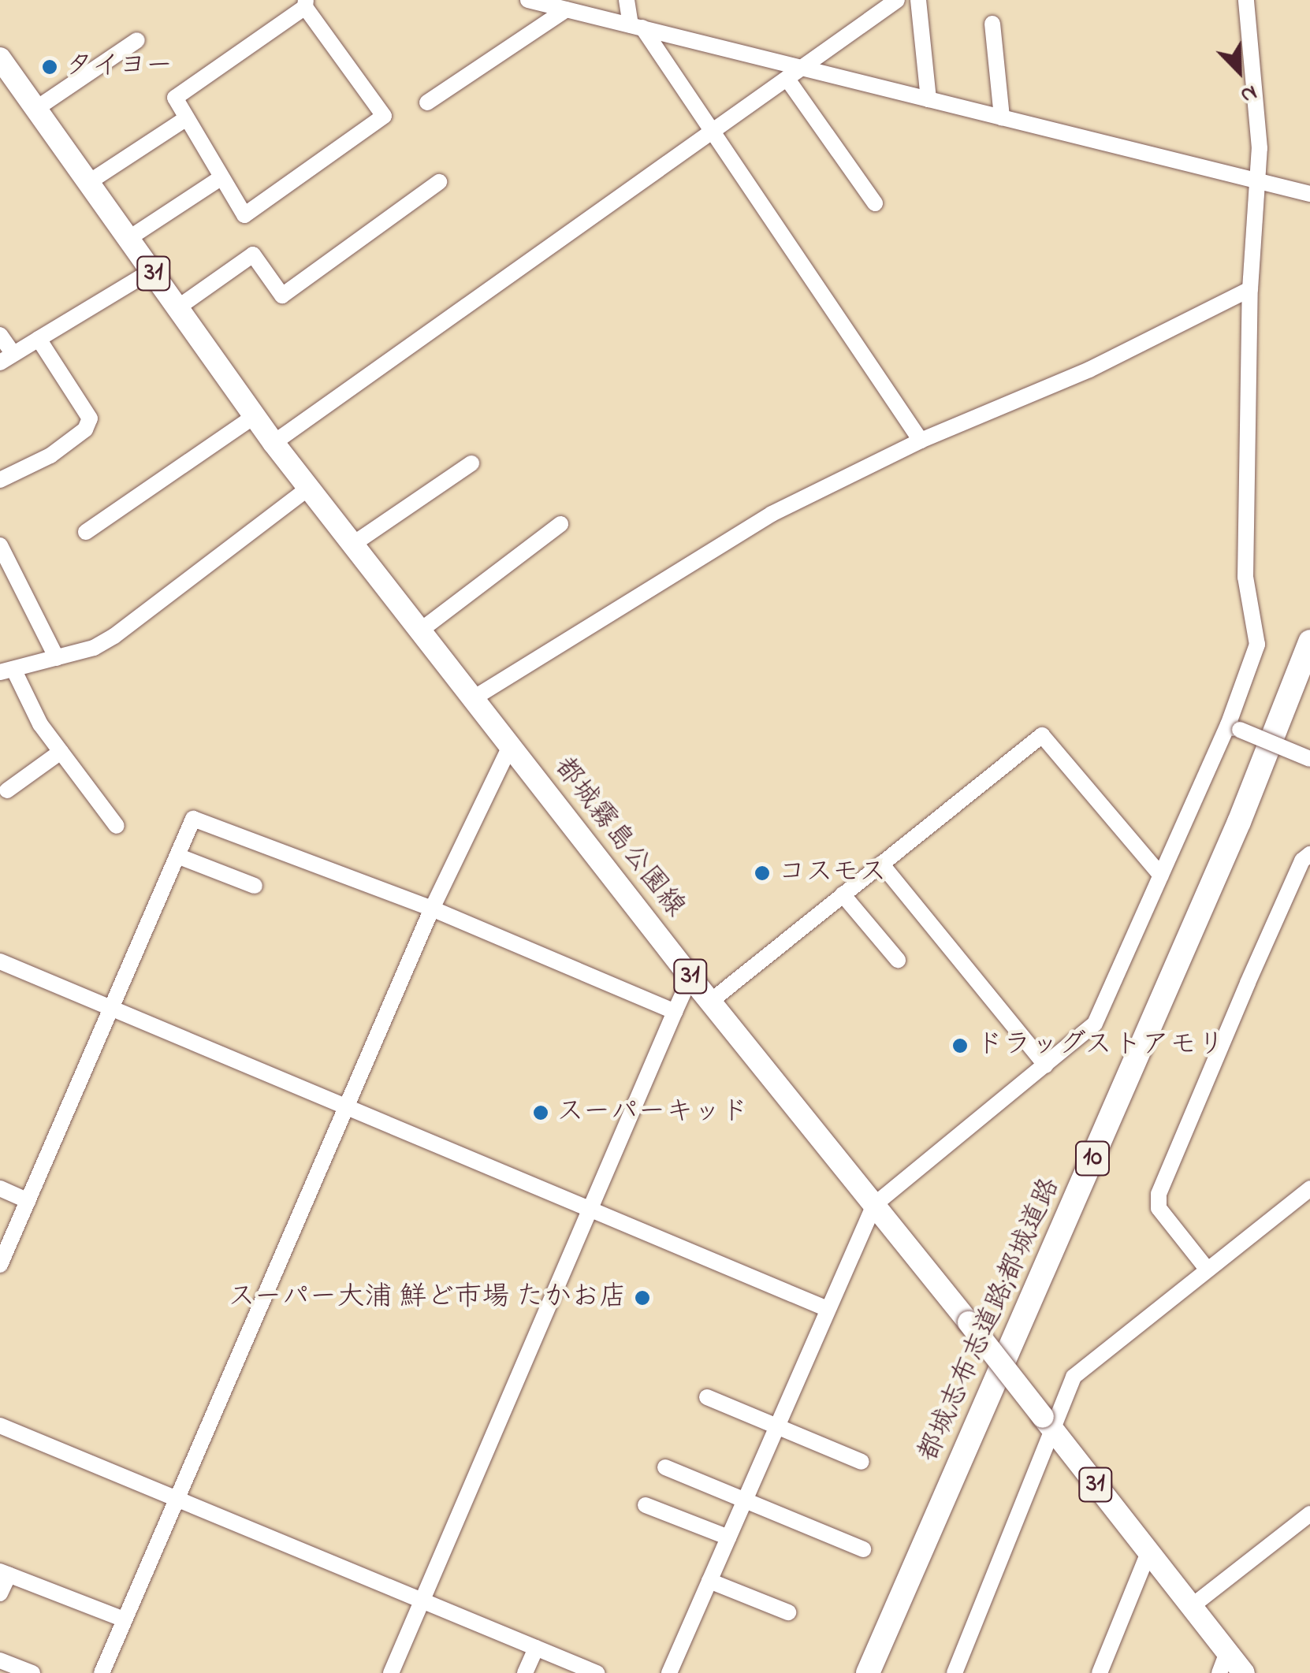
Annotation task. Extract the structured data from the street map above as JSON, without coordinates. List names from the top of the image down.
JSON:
{
  "streets": {
    "highway": ["10", "都城志布志道路;都城道路"],
    "main road": ["31", "都城霧島公園線"]
  },
  "places": [
    "タイヨー",
    "コスモス",
    "ドラッグストアモリ",
    "スーパーキッド",
    "スーパー大浦 鮮ど市場 たかお店"
  ],
  "north": "bottom right"
}
